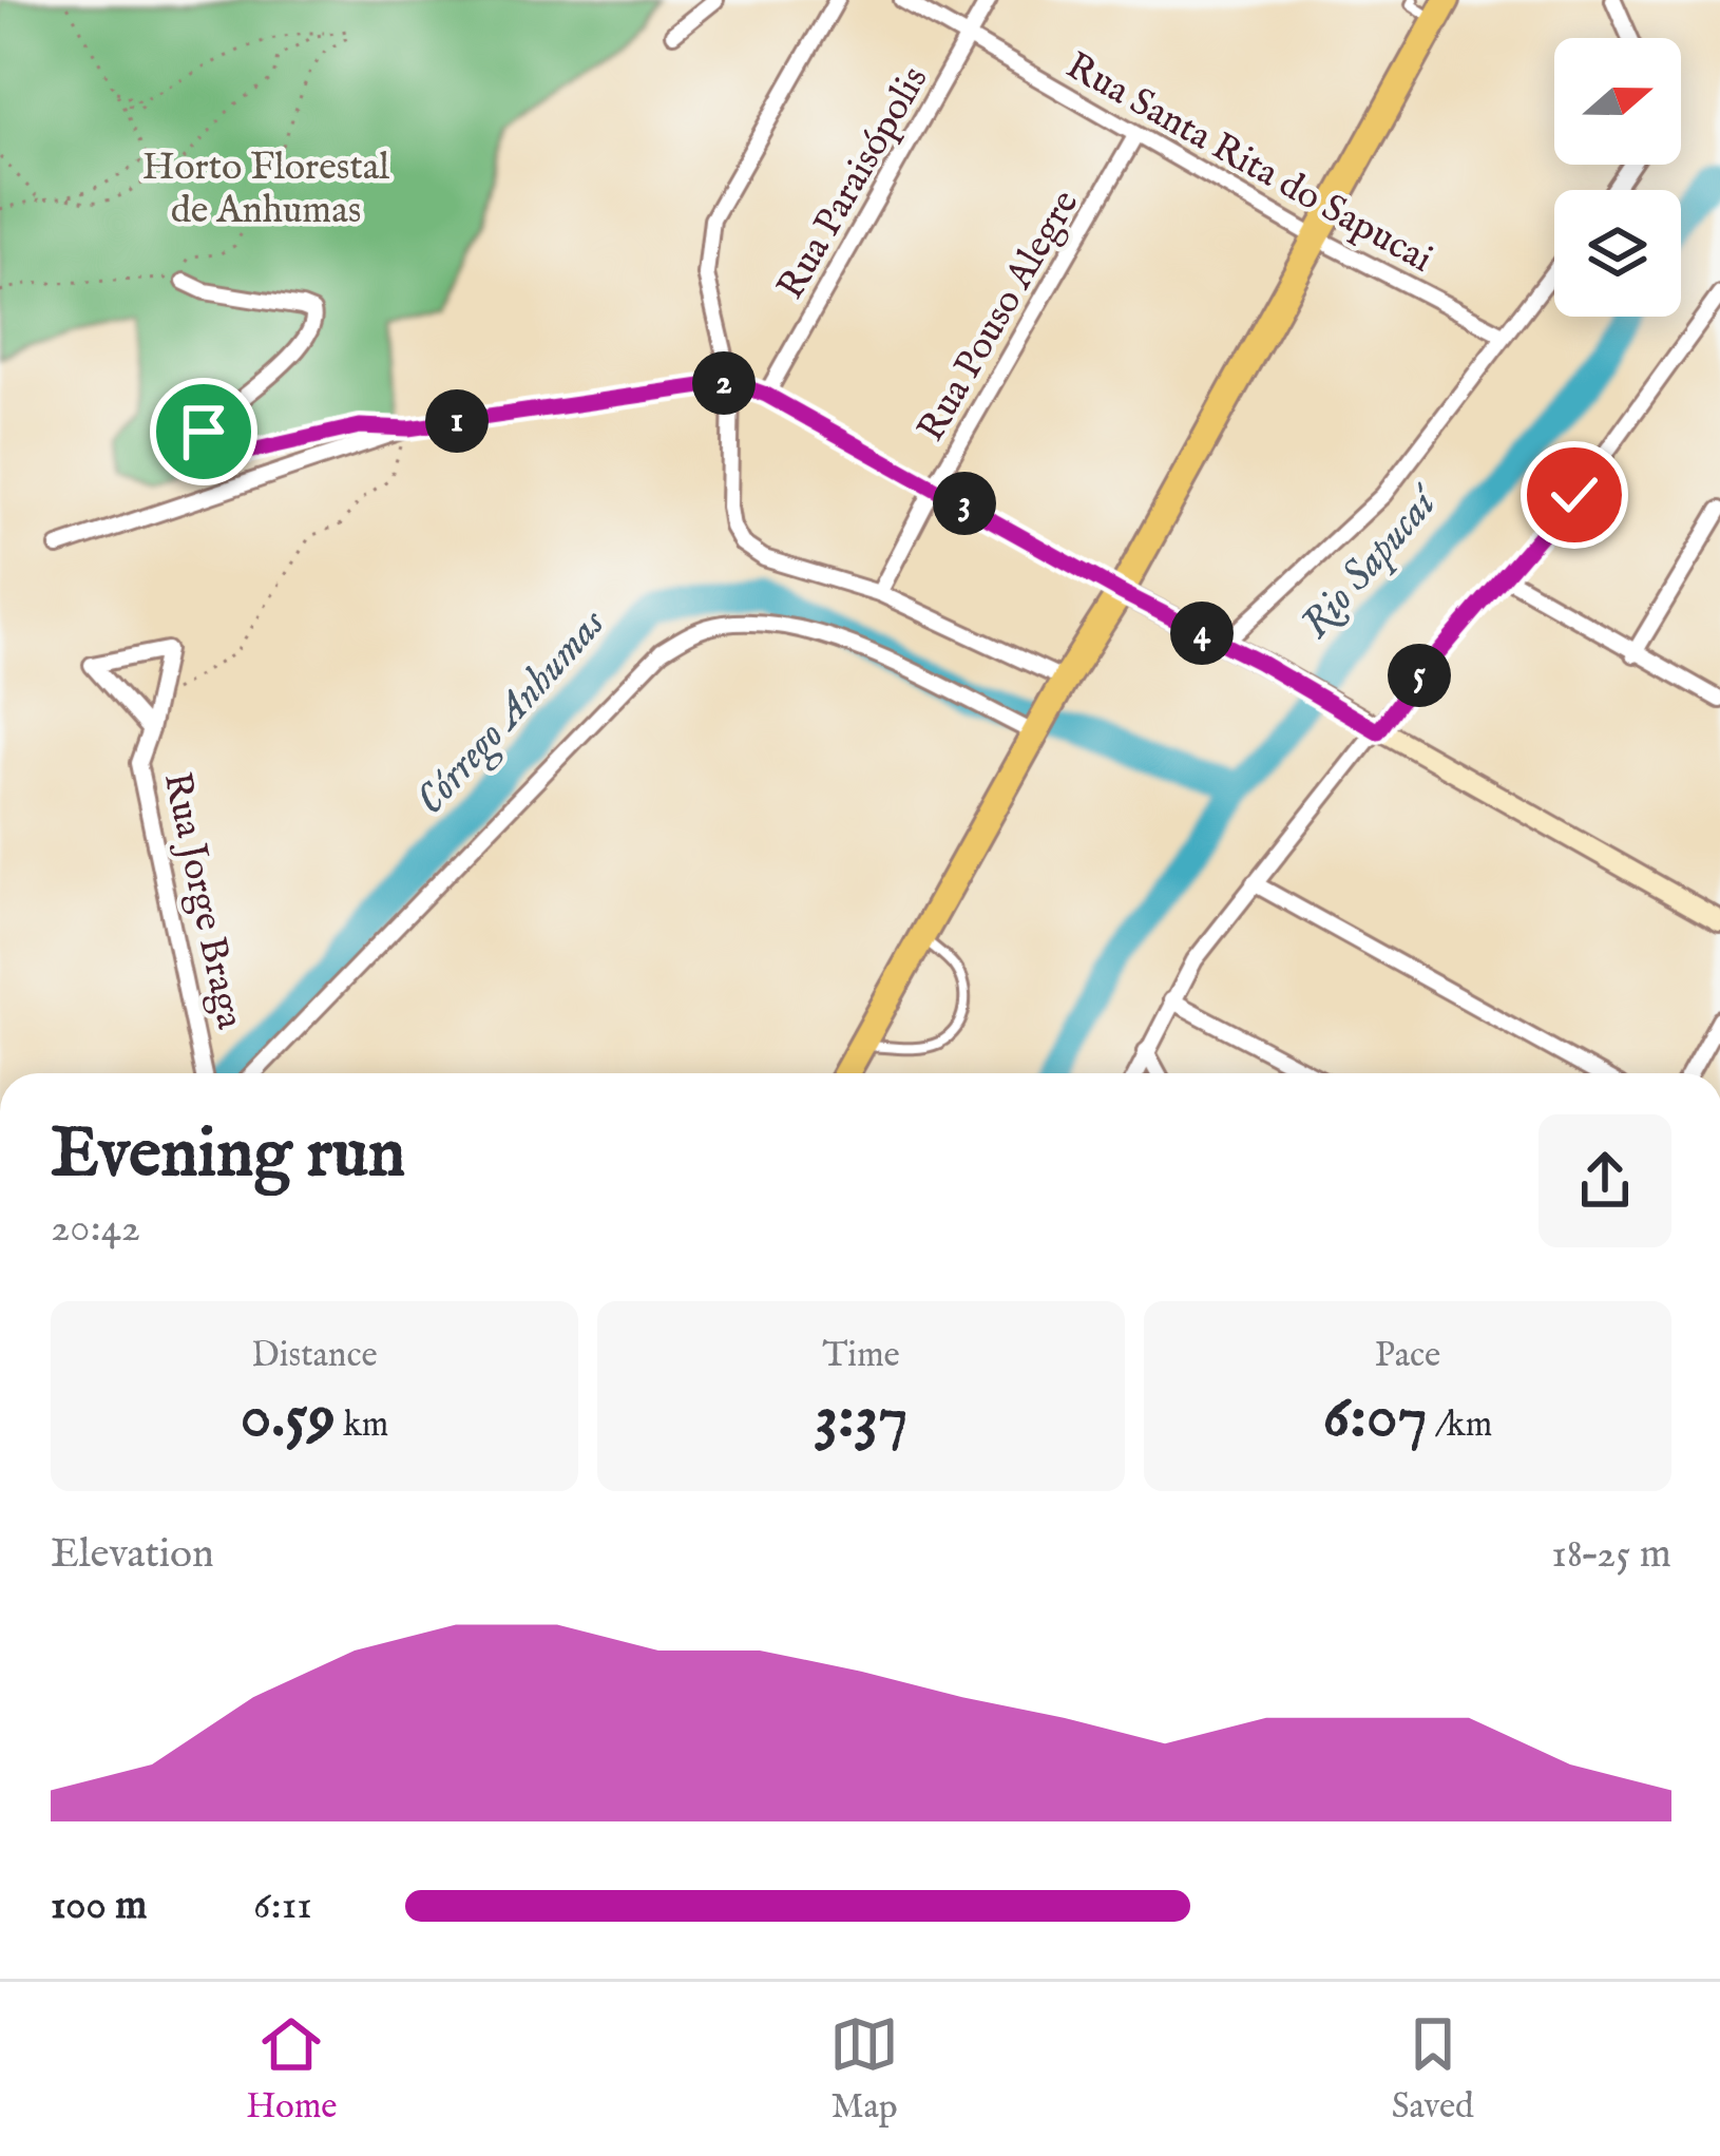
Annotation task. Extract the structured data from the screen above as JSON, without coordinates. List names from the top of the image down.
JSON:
{
  "streets": {
    "street": [
      "Rua Santa Rita do Sapucai",
      "Rua Paraisópolis",
      "Rua Pouso Alegre",
      "Rua Jorge Braga"
    ]
  },
  "crossings": [
    ["Rua Santa Rita do Sapucai", "Rua Paraisópolis"],
    ["Rua Santa Rita do Sapucai", "Rua Pouso Alegre"]
  ],
  "water": ["Rio Sapucaí", "Córrego Anhumas"],
  "parks": ["Horto Florestal de Anhumas"],
  "north": "right",
  "page": {
    "pins": [
      "2",
      "1",
      "3",
      "4",
      "5"
    ],
    "heading": ["Evening run", "20:42"],
    "stats": [
      ["Distance", "0.59 km"],
      ["Time", "3:37"],
      ["Pace", "6:07 /km"]
    ],
    "chart": ["Elevation", "18–25 m"],
    "list": [
      {
        "name": "100 m",
        "note": "6:11"
      }
    ],
    "tabs": ["Home", "Map", "Saved"]
  }
}
